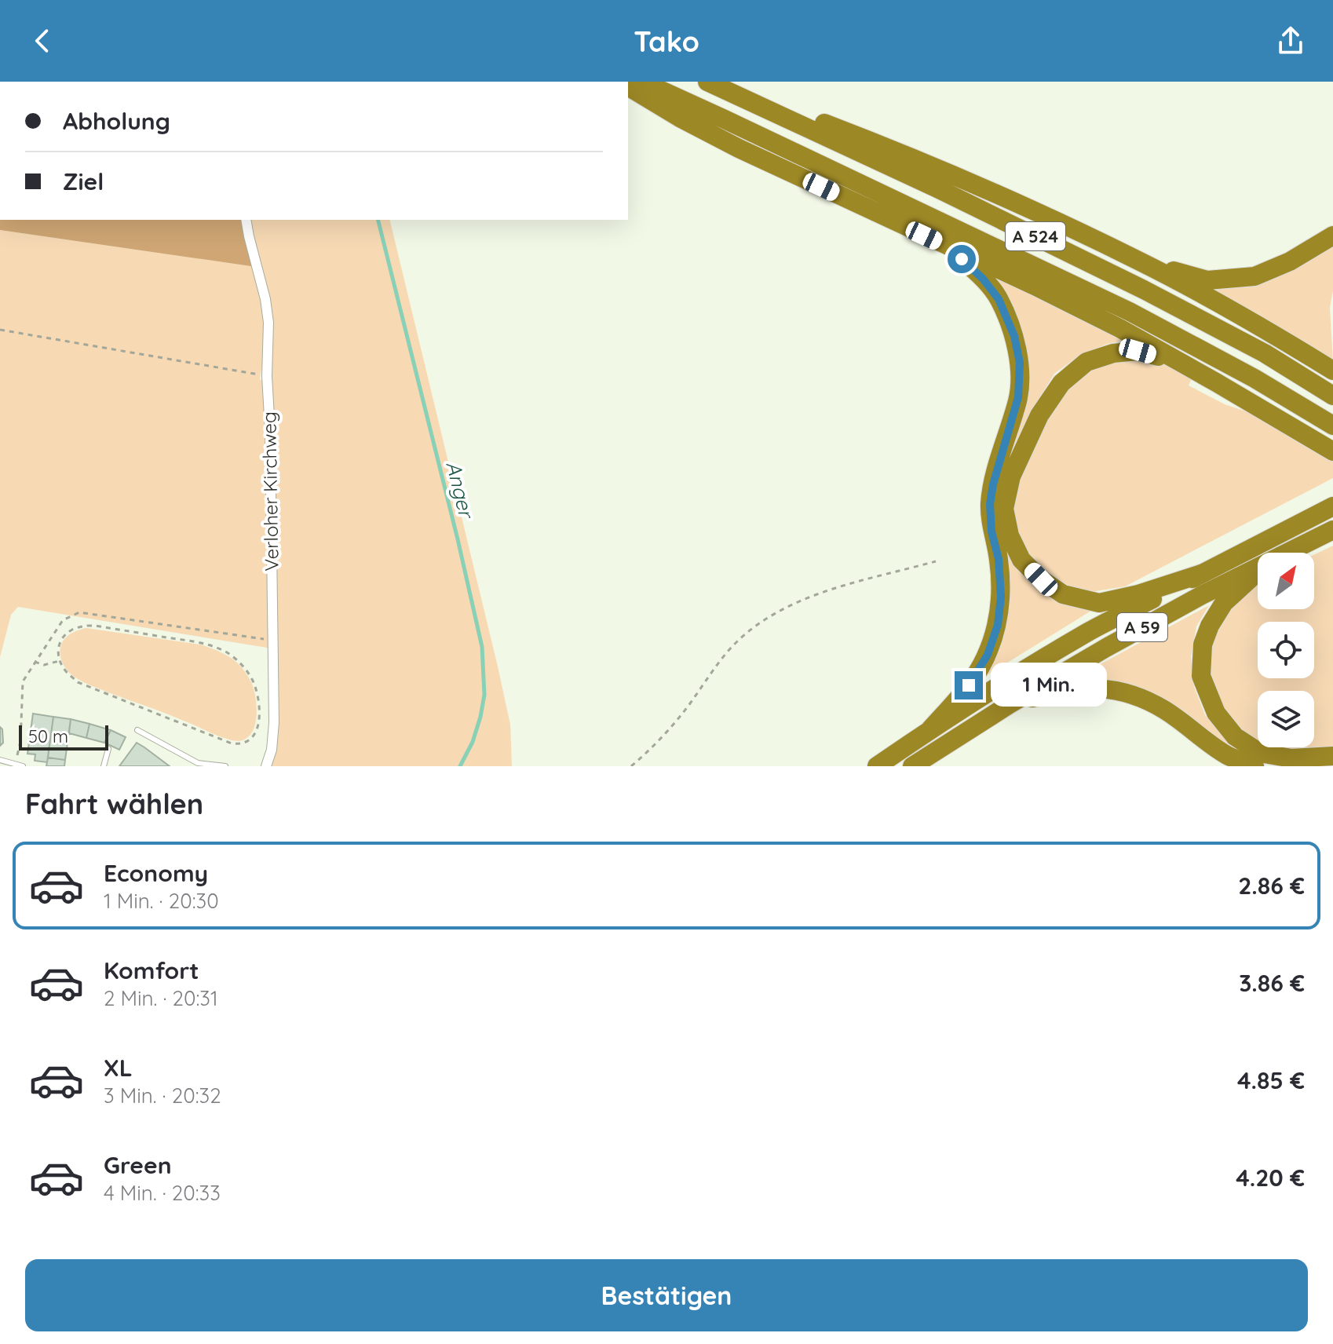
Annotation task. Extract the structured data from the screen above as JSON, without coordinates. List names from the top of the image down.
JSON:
{
  "streets": {
    "highway": ["A 524", "A 59"],
    "street": ["Verloher Kirchweg"]
  },
  "water": ["Anger"],
  "scale_bar": "50 m",
  "north": "top right",
  "page": {
    "header": "Tako",
    "banner": ["Abholung", "Ziel"],
    "bubble": "1 Min.",
    "scale": "50 m",
    "heading": "Fahrt wählen",
    "list": [
      {
        "name": "Economy",
        "note": "1 Min. · 20:30",
        "value": "2.86 €"
      },
      {
        "name": "Komfort",
        "note": "2 Min. · 20:31",
        "value": "3.86 €"
      },
      {
        "name": "XL",
        "note": "3 Min. · 20:32",
        "value": "4.85 €"
      },
      {
        "name": "Green",
        "note": "4 Min. · 20:33",
        "value": "4.20 €"
      }
    ],
    "buttons": "Bestätigen"
  }
}
